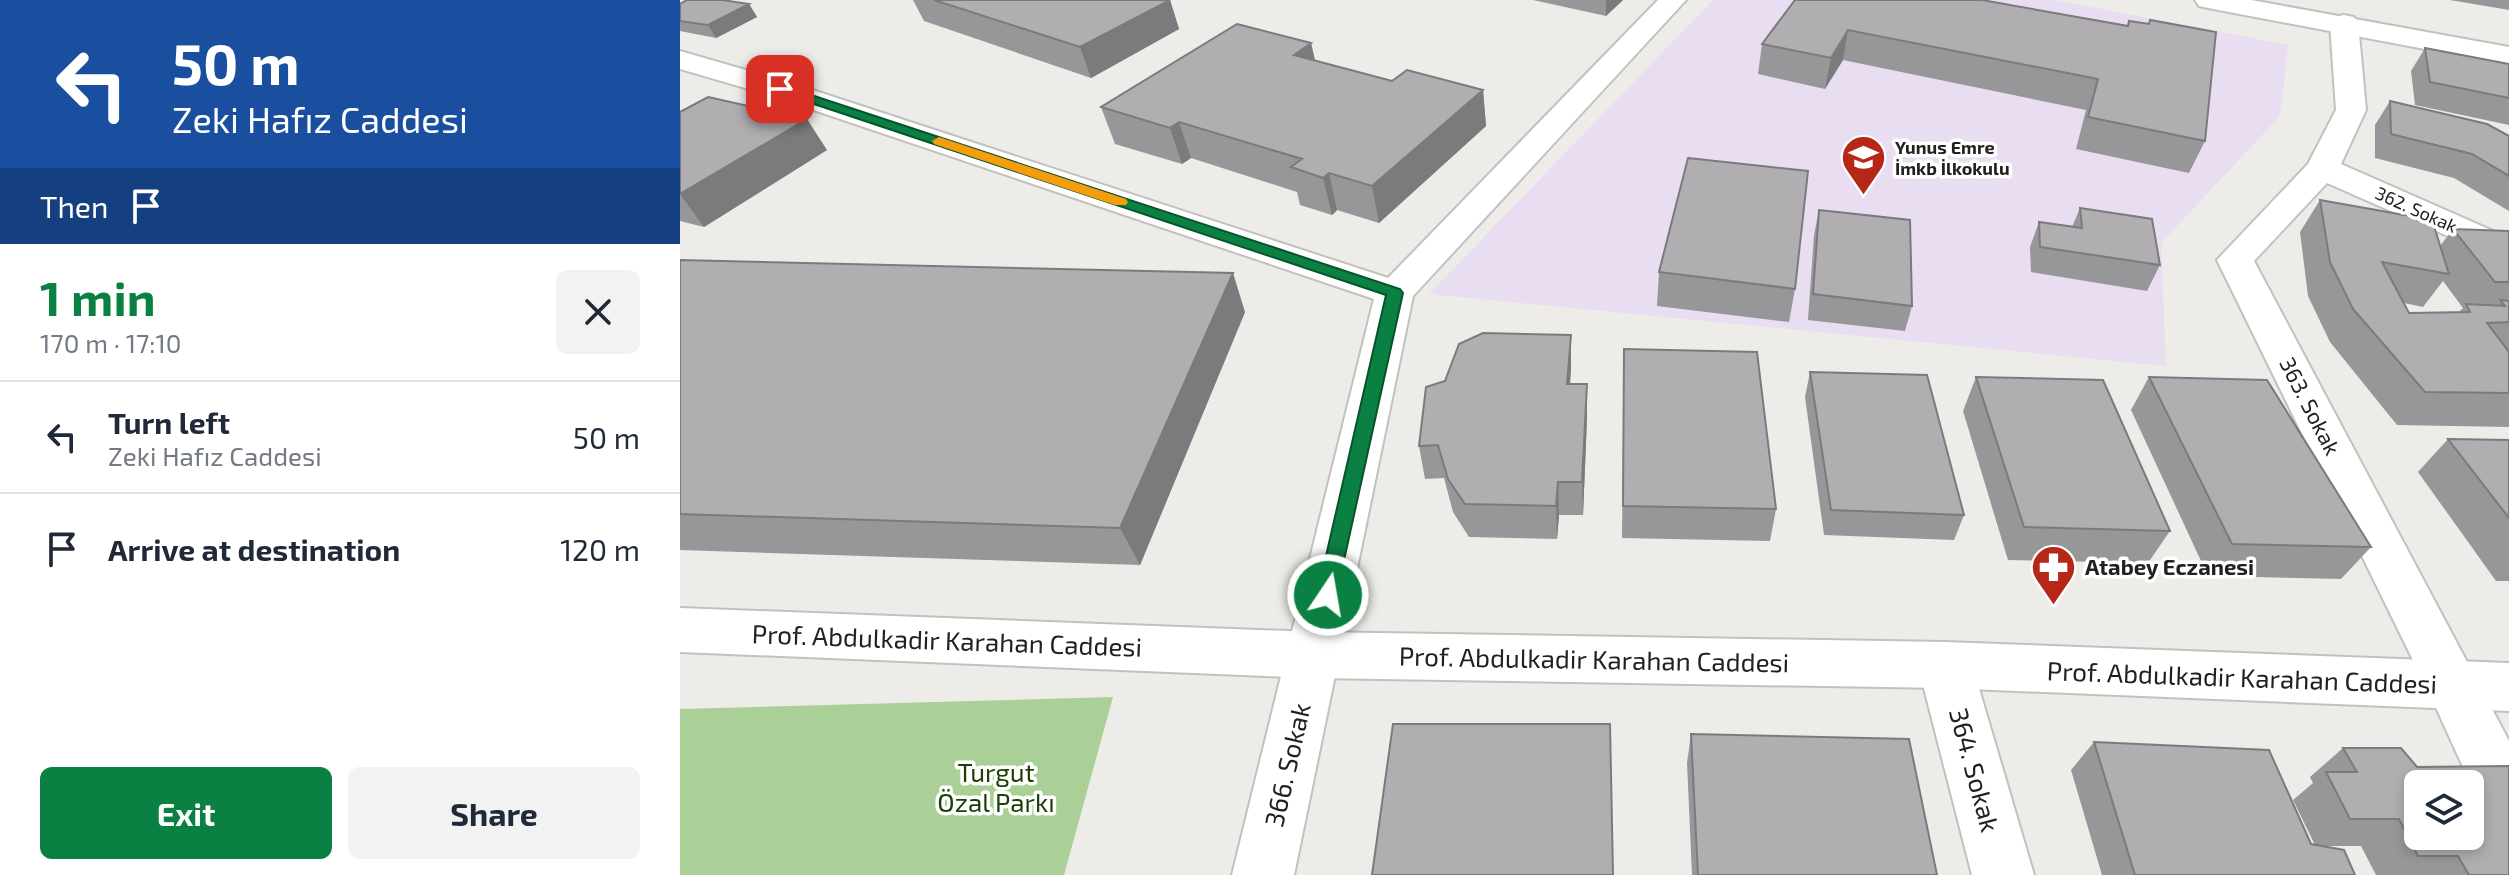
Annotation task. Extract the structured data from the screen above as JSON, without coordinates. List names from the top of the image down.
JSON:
{
  "streets": {
    "street": [
      "362. Sokak",
      "363. Sokak",
      "Prof. Abdulkadir Karahan Caddesi",
      "366. Sokak",
      "364. Sokak"
    ]
  },
  "crossings": [
    ["362. Sokak", "363. Sokak"],
    ["363. Sokak", "Prof. Abdulkadir Karahan Caddesi"],
    ["Prof. Abdulkadir Karahan Caddesi", "366. Sokak"],
    ["Prof. Abdulkadir Karahan Caddesi", "364. Sokak"]
  ],
  "parks": ["Turgut Özal Parkı"],
  "places": {
    "school or university": ["Yunus Emre İmkb İlkokulu"],
    "pharmacy": ["Atabey Eczanesi"]
  },
  "page": {
    "turn": ["50 m", "Zeki Hafız Caddesi"],
    "then": "Then",
    "heading": ["1 min", "170 m · 17:10"],
    "list": [
      {
        "name": "Turn left",
        "note": "Zeki Hafız Caddesi",
        "value": "50 m"
      },
      {
        "name": "Arrive at destination",
        "value": "120 m"
      }
    ],
    "buttons": ["Exit", "Share"]
  }
}
